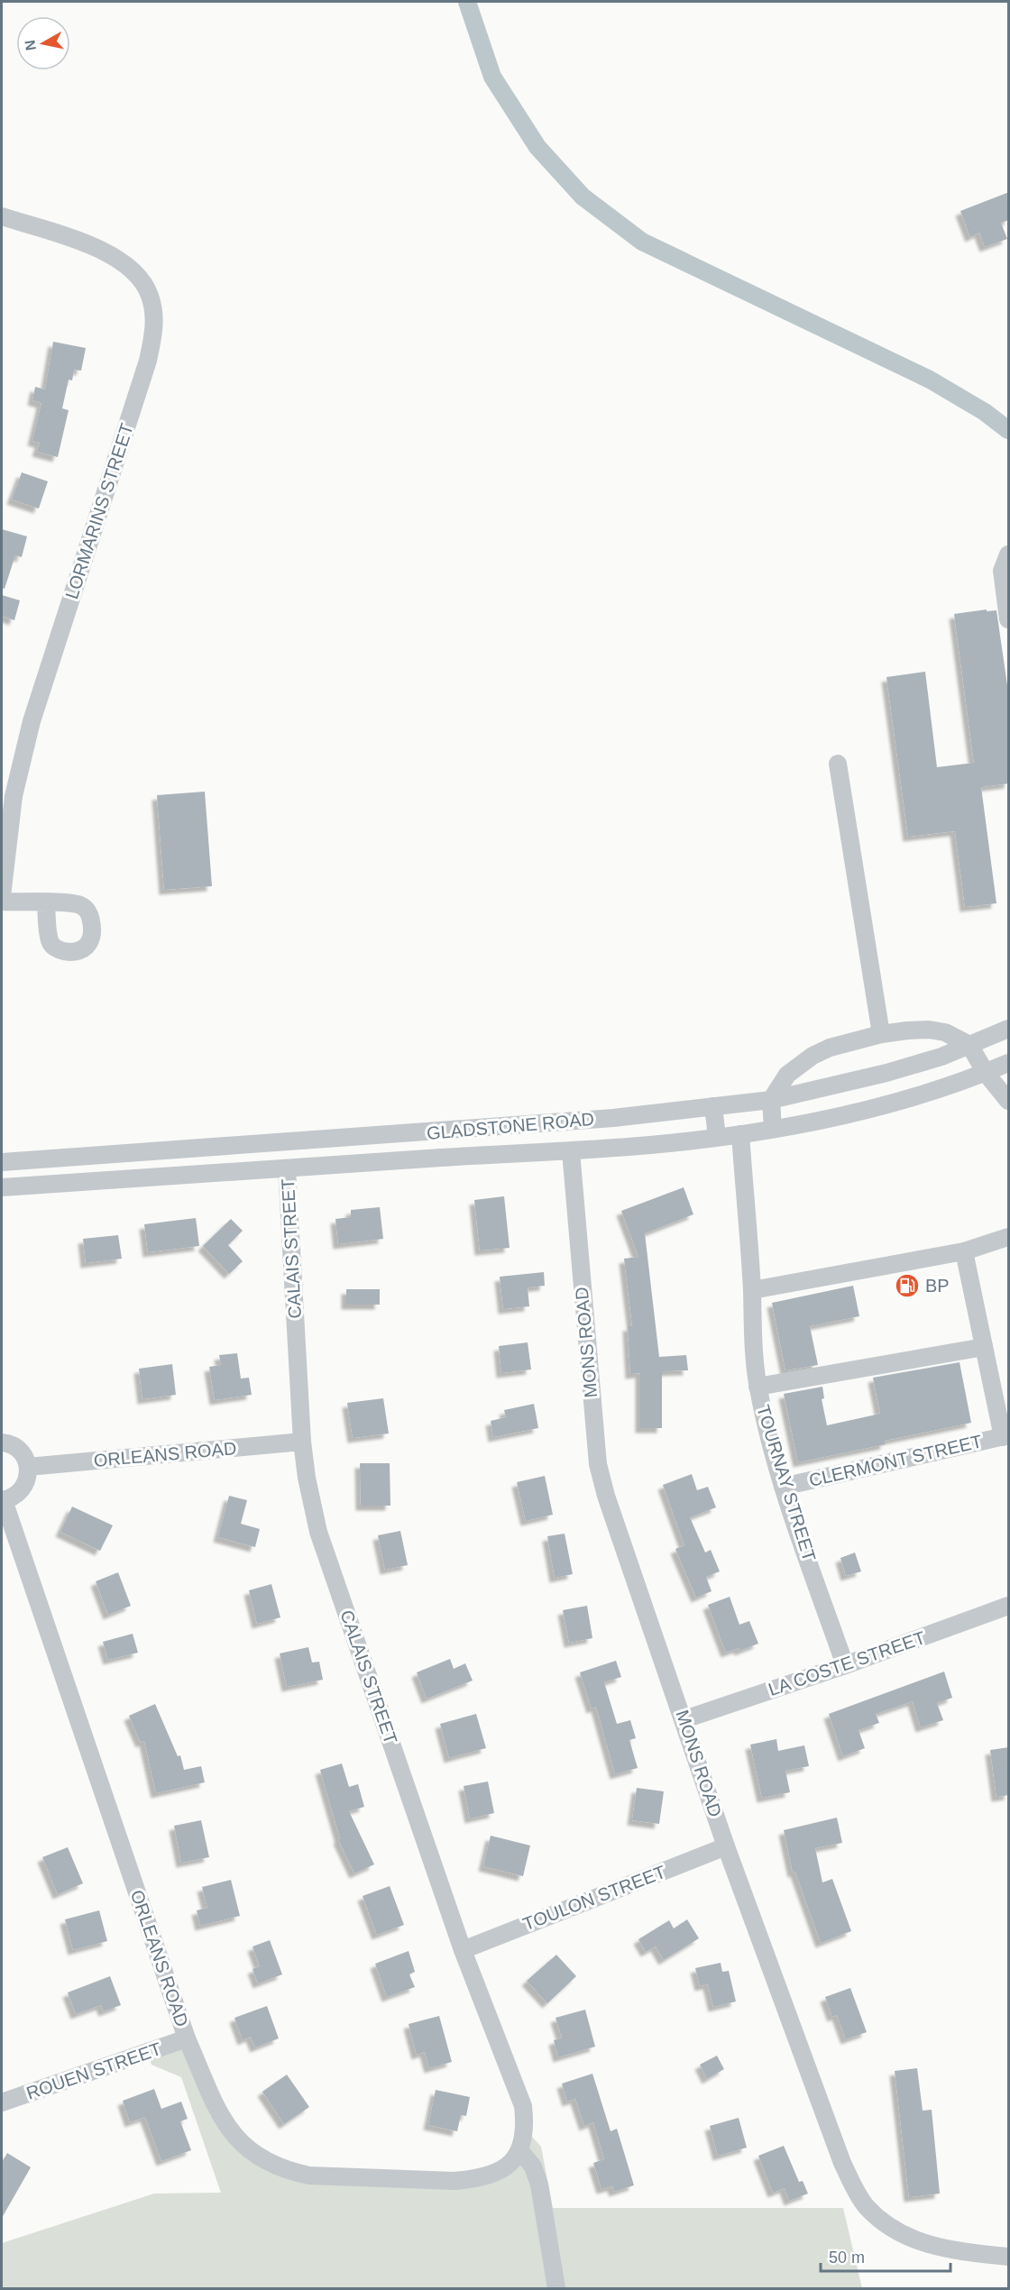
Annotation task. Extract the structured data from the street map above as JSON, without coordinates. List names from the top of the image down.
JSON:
{
  "streets": {
    "street": [
      "LORMARINS STREET",
      "GLADSTONE ROAD",
      "CALAIS STREET",
      "MONS ROAD",
      "ORLEANS ROAD",
      "CLERMONT STREET",
      "TOURNAY STREET",
      "LA COSTE STREET",
      "TOULON STREET",
      "ROUEN STREET"
    ]
  },
  "crossings": [
    ["GLADSTONE ROAD", "CALAIS STREET"],
    ["GLADSTONE ROAD", "MONS ROAD"],
    ["GLADSTONE ROAD", "TOURNAY STREET"],
    ["CALAIS STREET", "ORLEANS ROAD"],
    ["CALAIS STREET", "TOULON STREET"],
    ["MONS ROAD", "LA COSTE STREET"],
    ["MONS ROAD", "TOULON STREET"],
    ["ORLEANS ROAD", "ROUEN STREET"],
    ["CLERMONT STREET", "TOURNAY STREET"],
    ["TOURNAY STREET", "LA COSTE STREET"]
  ],
  "places": {
    "fuel station": ["BP"]
  },
  "scale_bar": "50 m",
  "north": "left"
}
